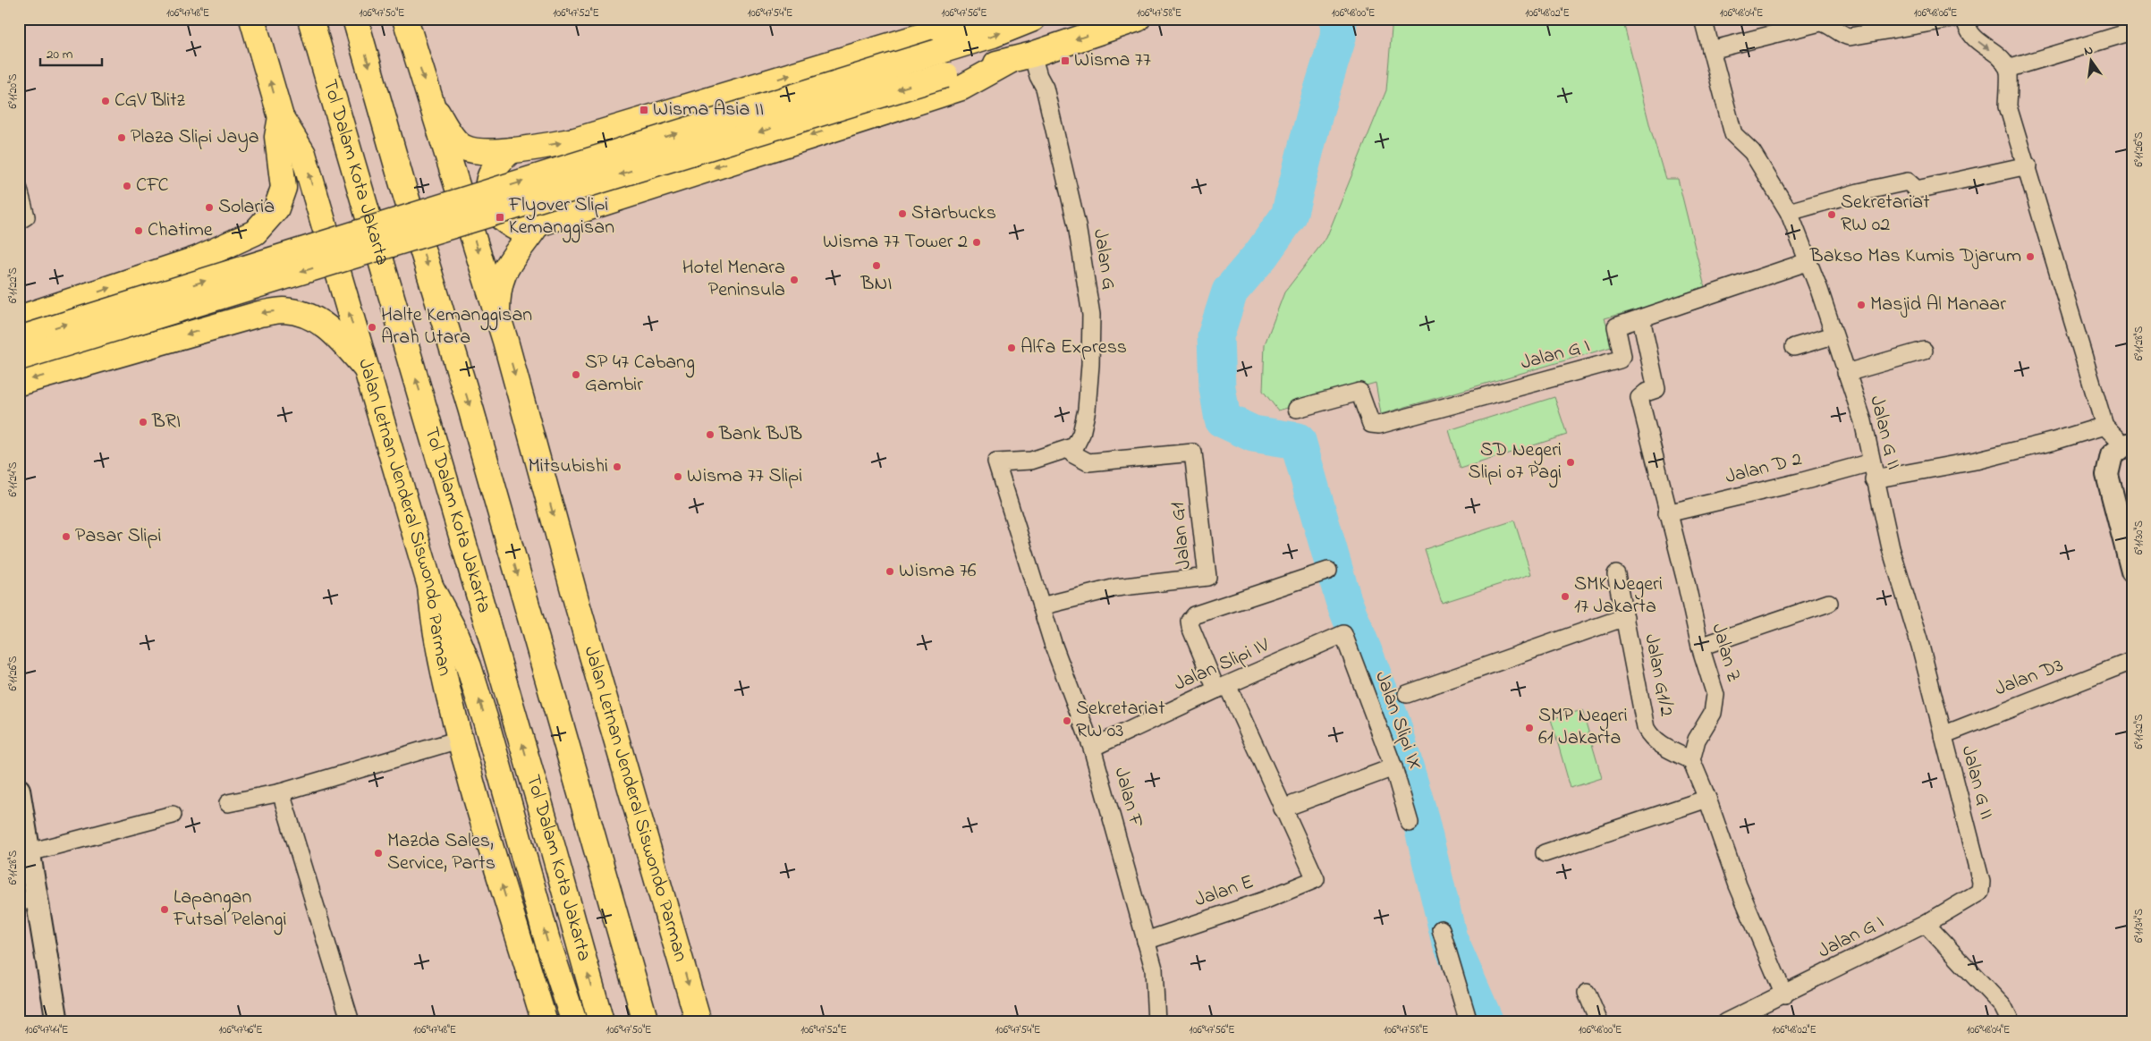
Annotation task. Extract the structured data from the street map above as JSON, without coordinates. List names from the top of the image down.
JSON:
{
  "streets": {
    "main road": ["Tol Dalam Kota Jakarta", "Jalan Letnan Jenderal Siswondo Parman"],
    "street": [
      "Jalan G",
      "Jalan G I",
      "Jalan G II",
      "Jalan D 2",
      "Jalan G1",
      "Jalan Z",
      "Jalan Slipi IV",
      "Jalan G1/2",
      "Jalan D3",
      "Jalan Slipi IX",
      "Jalan F",
      "Jalan E"
    ]
  },
  "crossings": [
    ["Jalan G", "Jalan G1"],
    ["Jalan G", "Jalan F"],
    ["Jalan G I", "Jalan G II"],
    ["Jalan G I", "Jalan Z"],
    ["Jalan G II", "Jalan D 2"],
    ["Jalan G II", "Jalan D3"],
    ["Jalan D 2", "Jalan Z"],
    ["Jalan G1", "Jalan F"],
    ["Jalan Z", "Jalan G1/2"],
    ["Jalan Slipi IV", "Jalan Slipi IX"],
    ["Jalan Slipi IV", "Jalan F"],
    ["Jalan F", "Jalan E"]
  ],
  "places": {
    "transit": ["Wisma 77", "Wisma Asia II", "Flyover Slipi Kemanggisan"],
    "other": [
      "CGV Blitz",
      "Plaza Slipi Jaya",
      "CFC",
      "Solaria",
      "Starbucks",
      "Sekretariat RW 02",
      "Chatime",
      "Wisma 77 Tower 2",
      "Bakso Mas Kumis Djarum",
      "BNI",
      "Hotel Menara Peninsula",
      "Masjid Al Manaar",
      "Halte Kemanggisan Arah Utara",
      "Alfa Express",
      "SP 47 Cabang Gambir",
      "BRI",
      "Bank BJB",
      "SD Negeri Slipi 07 Pagi",
      "Mitsubishi",
      "Wisma 77 Slipi",
      "Pasar Slipi",
      "Wisma 76",
      "SMK Negeri 17 Jakarta",
      "Sekretariat RW 03",
      "SMP Negeri 61 Jakarta",
      "Mazda Sales, Service, Parts",
      "Lapangan Futsal Pelangi"
    ]
  },
  "scale_bar": "20 m",
  "north": "top",
  "coordinates": [
    "106°47'48\"E",
    "106°47'50\"E",
    "106°47'52\"E",
    "106°47'54\"E",
    "106°47'56\"E",
    "106°47'58\"E",
    "106°48'00\"E",
    "106°48'02\"E",
    "106°48'04\"E",
    "106°48'06\"E",
    "6°11'20\"S",
    "6°11'26\"S",
    "6°11'22\"S",
    "6°11'28\"S",
    "6°11'24\"S",
    "6°11'30\"S",
    "6°11'32\"S",
    "6°11'34\"S",
    "106°47'44\"E",
    "106°47'46\"E"
  ]
}
